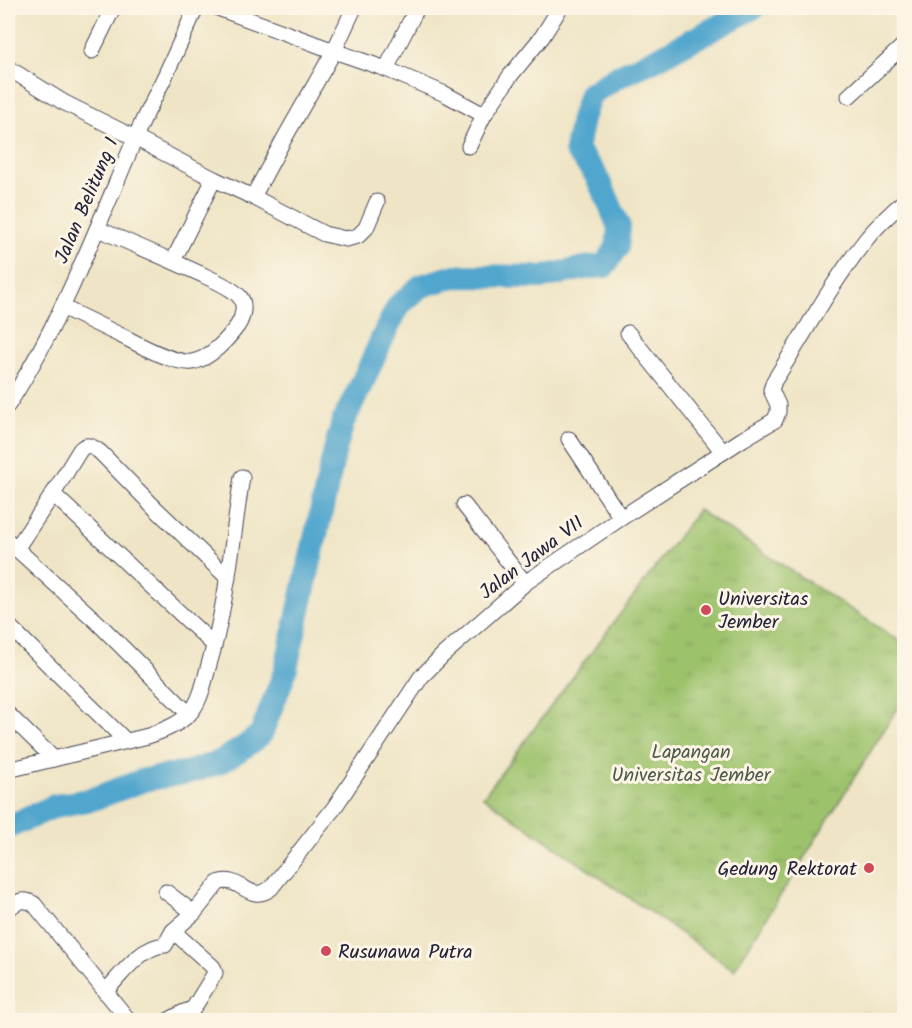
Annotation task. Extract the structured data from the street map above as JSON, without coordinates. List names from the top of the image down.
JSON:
{
  "streets": {
    "street": ["Jalan Belitung I", "Jalan Jawa VII"]
  },
  "parks": ["Lapangan Universitas Jember"],
  "places": ["Universitas Jember", "Gedung Rektorat", "Rusunawa Putra"]
}
